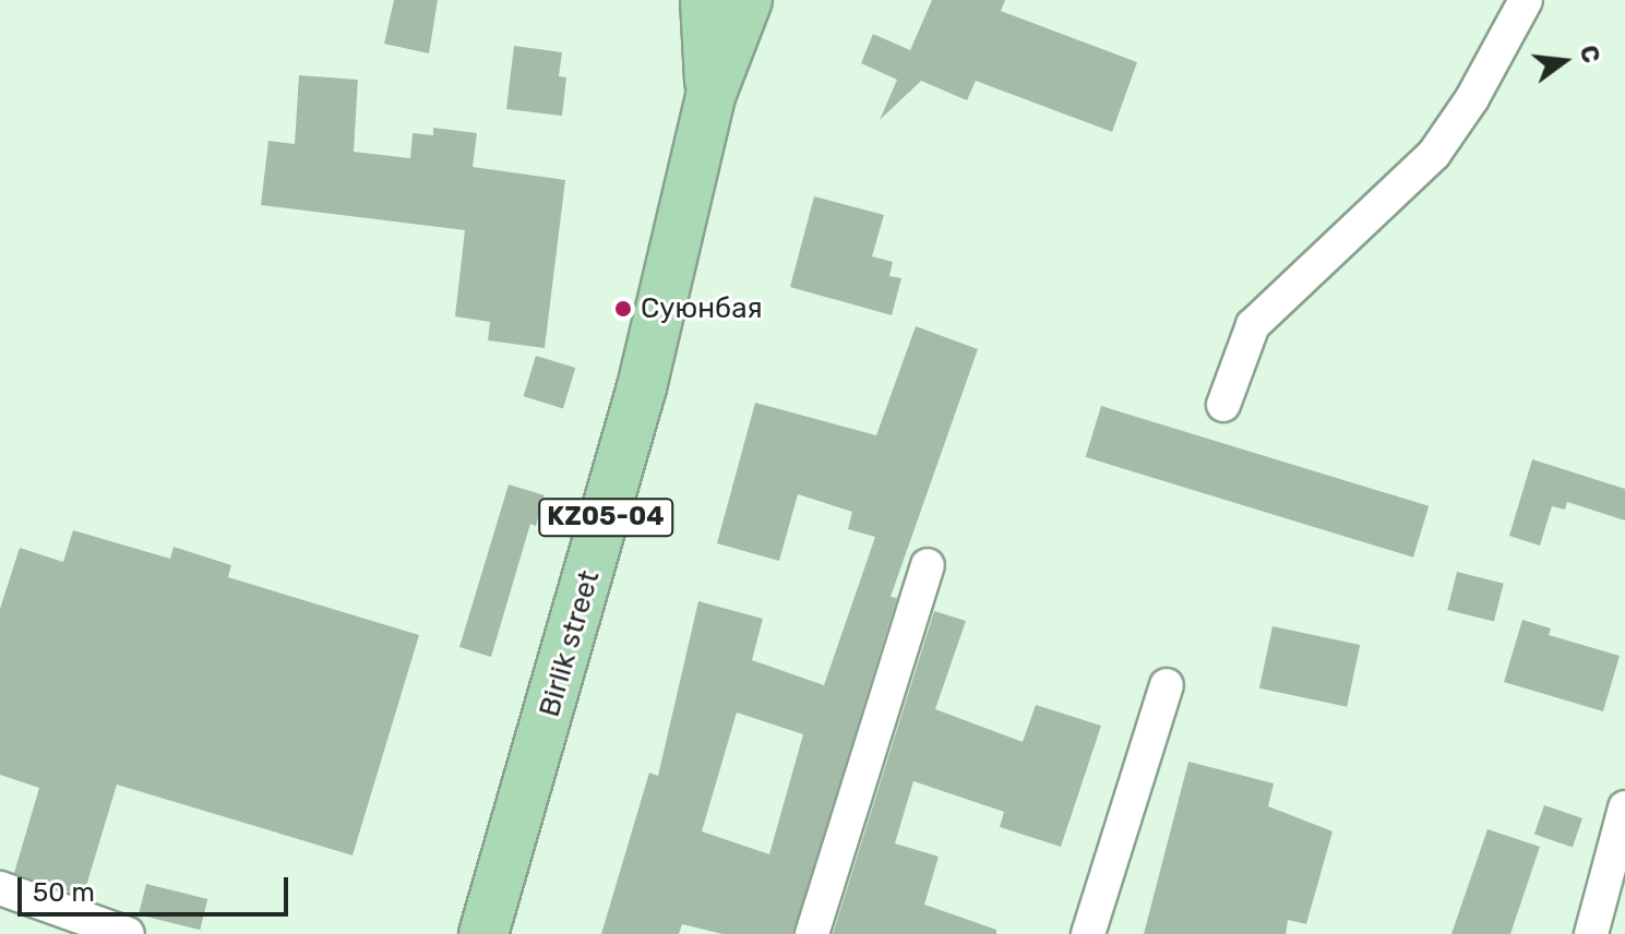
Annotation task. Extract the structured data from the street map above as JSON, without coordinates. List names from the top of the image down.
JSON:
{
  "streets": {
    "main road": ["KZ05-04", "Birlik street"]
  },
  "crossings": [
    ["KZ05-04", "Birlik street"]
  ],
  "places": ["Суюнбая"],
  "scale_bar": "50 m",
  "north": "right"
}
